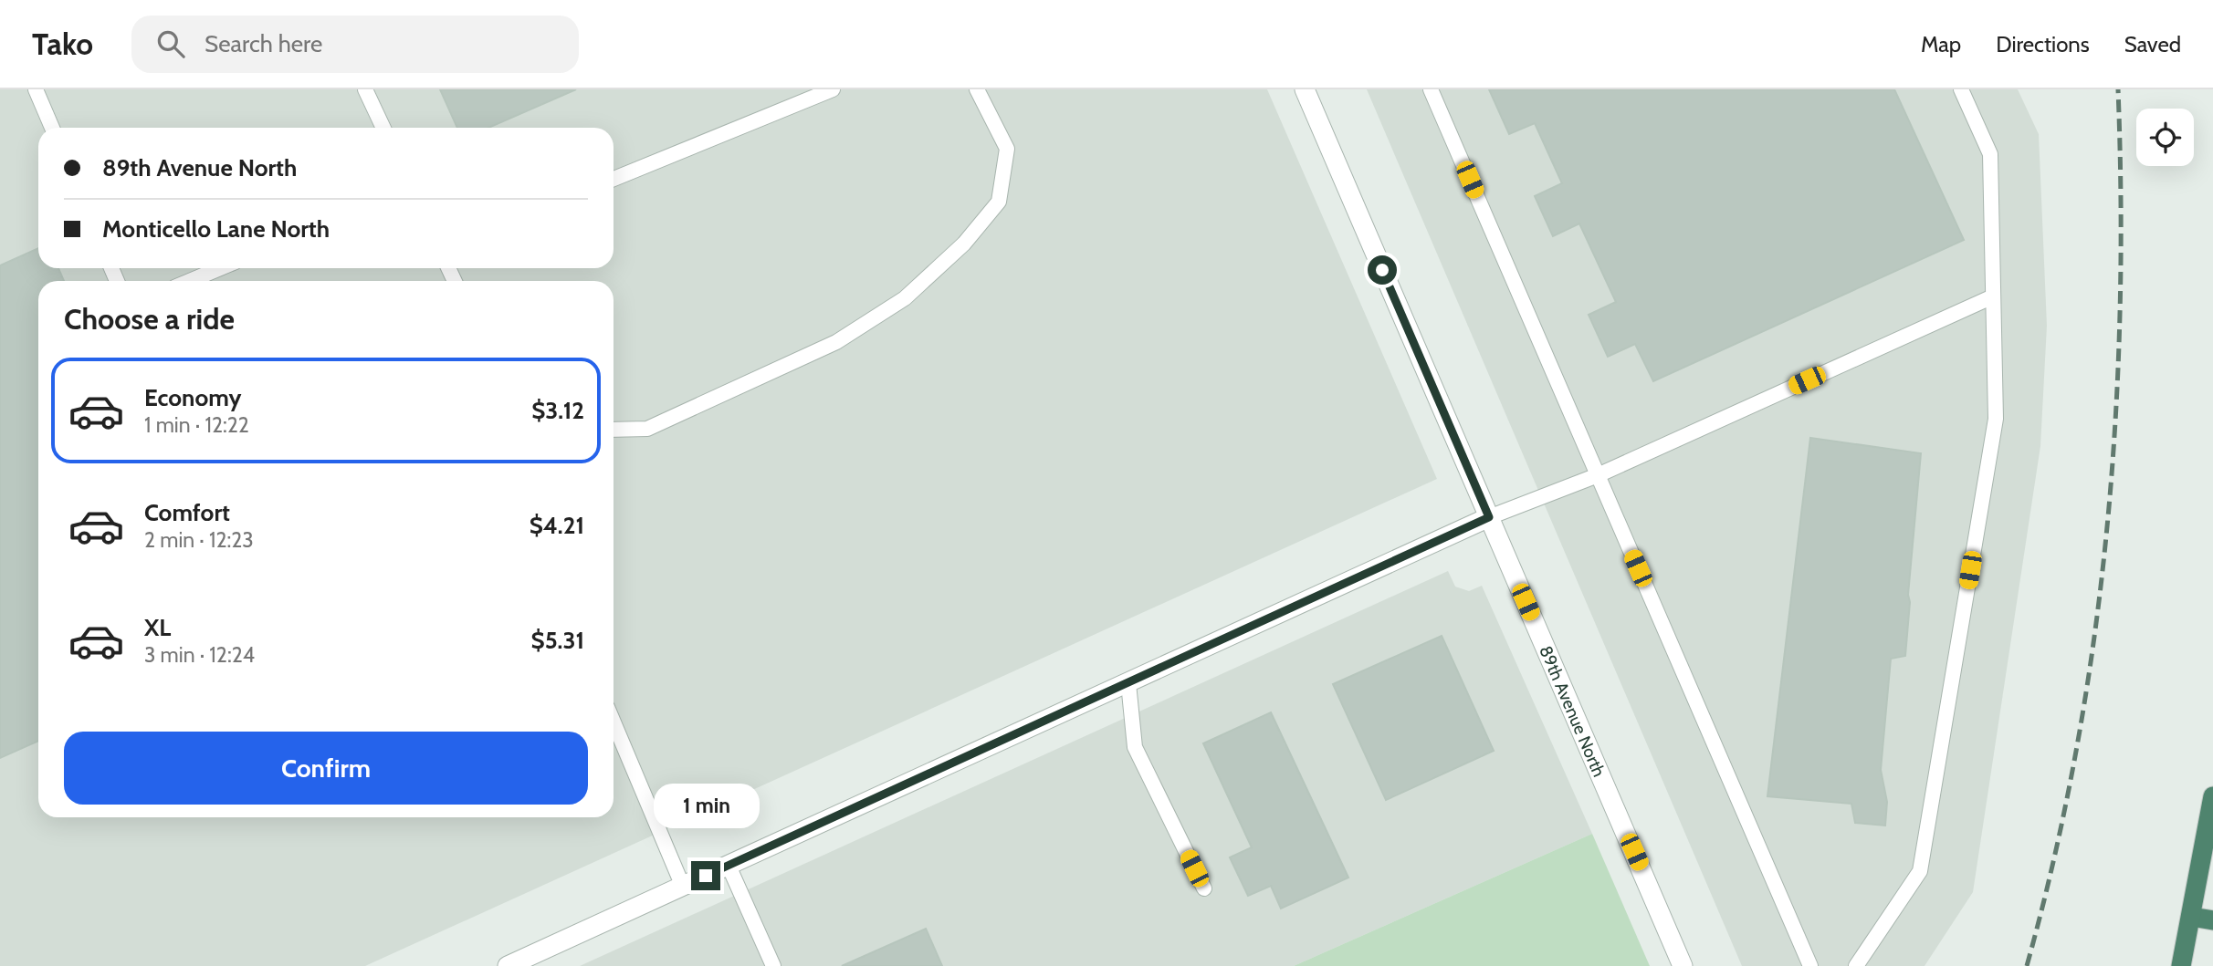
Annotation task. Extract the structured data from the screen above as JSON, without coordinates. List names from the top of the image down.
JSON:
{
  "streets": {
    "street": ["89th Avenue North"]
  },
  "page": {
    "header": "Tako",
    "search": "Search here",
    "nav": ["Map", "Directions", "Saved"],
    "banner": ["89th Avenue North", "Monticello Lane North"],
    "heading": "Choose a ride",
    "list": [
      {
        "name": "Economy",
        "note": "1 min · 12:22",
        "value": "$3.12"
      },
      {
        "name": "Comfort",
        "note": "2 min · 12:23",
        "value": "$4.21"
      },
      {
        "name": "XL",
        "note": "3 min · 12:24",
        "value": "$5.31"
      }
    ],
    "buttons": "Confirm",
    "bubble": "1 min"
  }
}
